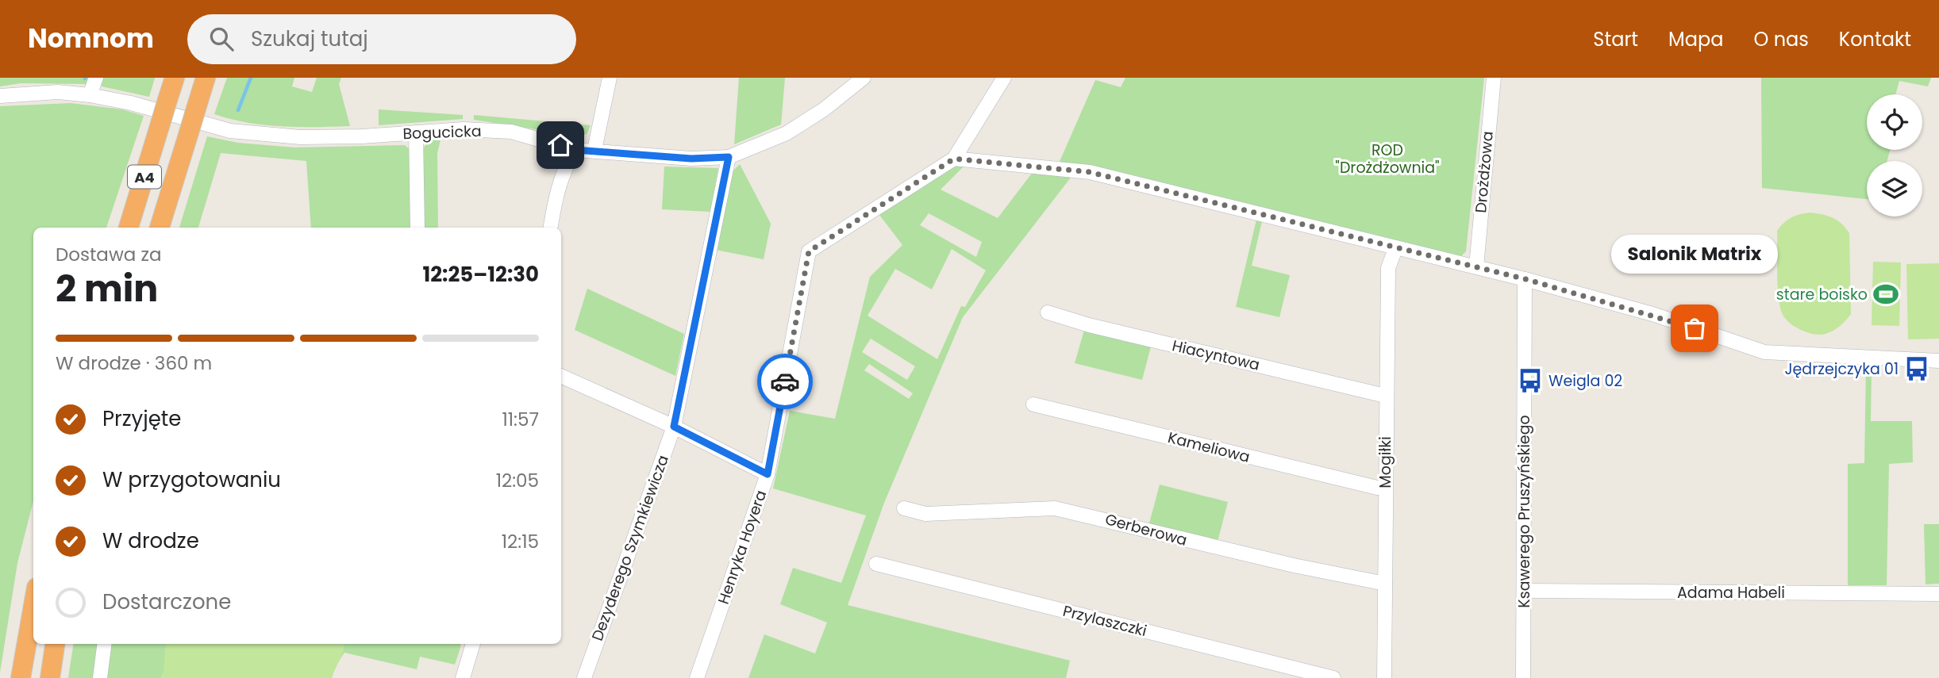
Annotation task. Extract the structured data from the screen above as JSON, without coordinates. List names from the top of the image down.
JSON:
{
  "streets": {
    "highway": ["A4"],
    "street": [
      "Bogucicka",
      "Drożdżowa",
      "Hiacyntowa",
      "Kameliowa",
      "Mogiłki",
      "Ksawerego Pruszyńskiego",
      "Gerberowa",
      "Henryka Hoyera",
      "Dezyderego Szymkiewicza",
      "Adama Habeli",
      "Przylaszczki"
    ]
  },
  "crossings": [
    ["Bogucicka", "Dezyderego Szymkiewicza"],
    ["Hiacyntowa", "Mogiłki"],
    ["Kameliowa", "Mogiłki"],
    ["Mogiłki", "Gerberowa"],
    ["Ksawerego Pruszyńskiego", "Adama Habeli"]
  ],
  "parks": ["ROD \"Drożdżownia\""],
  "places": {
    "sports": ["stare boisko"],
    "other": ["Salonik Matrix"],
    "bus stop": ["Jędrzejczyka 01", "Weigla 02"]
  },
  "page": {
    "header": "Nomnom",
    "search": "Szukaj tutaj",
    "nav": [
      "Start",
      "Mapa",
      "O nas",
      "Kontakt"
    ],
    "heading": ["2 min", "Dostawa za", "12:25–12:30"],
    "bubble": "Salonik Matrix",
    "bar": "W drodze · 360 m",
    "list": [
      ["Przyjęte", "11:57"],
      ["W przygotowaniu", "12:05"],
      ["W drodze", "12:15"],
      "Dostarczone"
    ]
  }
}
